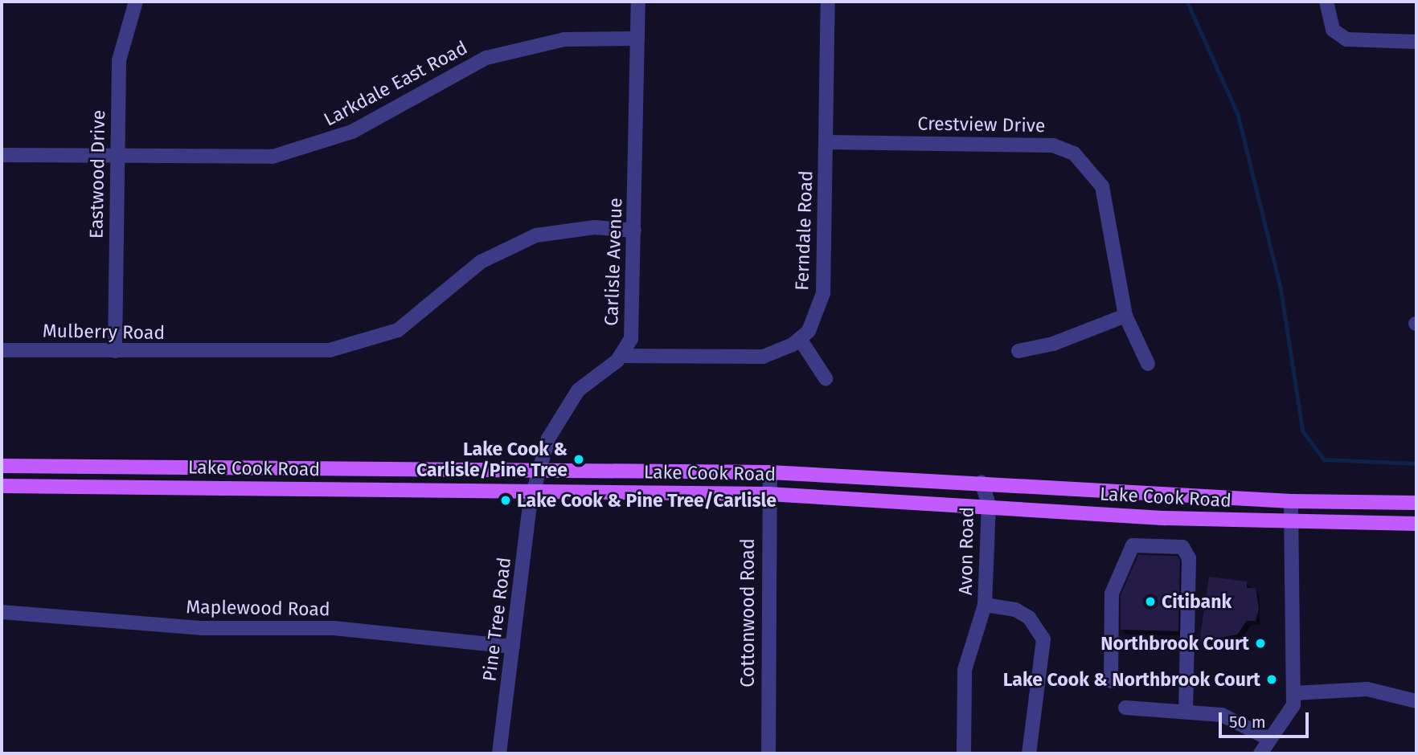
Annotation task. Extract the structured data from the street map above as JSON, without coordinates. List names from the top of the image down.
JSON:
{
  "streets": {
    "main road": ["Lake Cook Road"],
    "street": [
      "Larkdale East Road",
      "Crestview Drive",
      "Eastwood Drive",
      "Ferndale Road",
      "Carlisle Avenue",
      "Mulberry Road",
      "Avon Road",
      "Maplewood Road",
      "Cottonwood Road",
      "Pine Tree Road"
    ]
  },
  "crossings": [
    ["Larkdale East Road", "Eastwood Drive"],
    ["Larkdale East Road", "Carlisle Avenue"],
    ["Crestview Drive", "Ferndale Road"],
    ["Eastwood Drive", "Mulberry Road"],
    ["Ferndale Road", "Carlisle Avenue"],
    ["Carlisle Avenue", "Mulberry Road"],
    ["Lake Cook Road", "Avon Road"],
    ["Lake Cook Road", "Cottonwood Road"],
    ["Lake Cook Road", "Pine Tree Road"],
    ["Maplewood Road", "Pine Tree Road"]
  ],
  "places": [
    "Lake Cook & Carlisle/Pine Tree",
    "Lake Cook & Pine Tree/Carlisle",
    "Citibank",
    "Northbrook Court",
    "Lake Cook & Northbrook Court"
  ],
  "scale_bar": "50 m"
}
